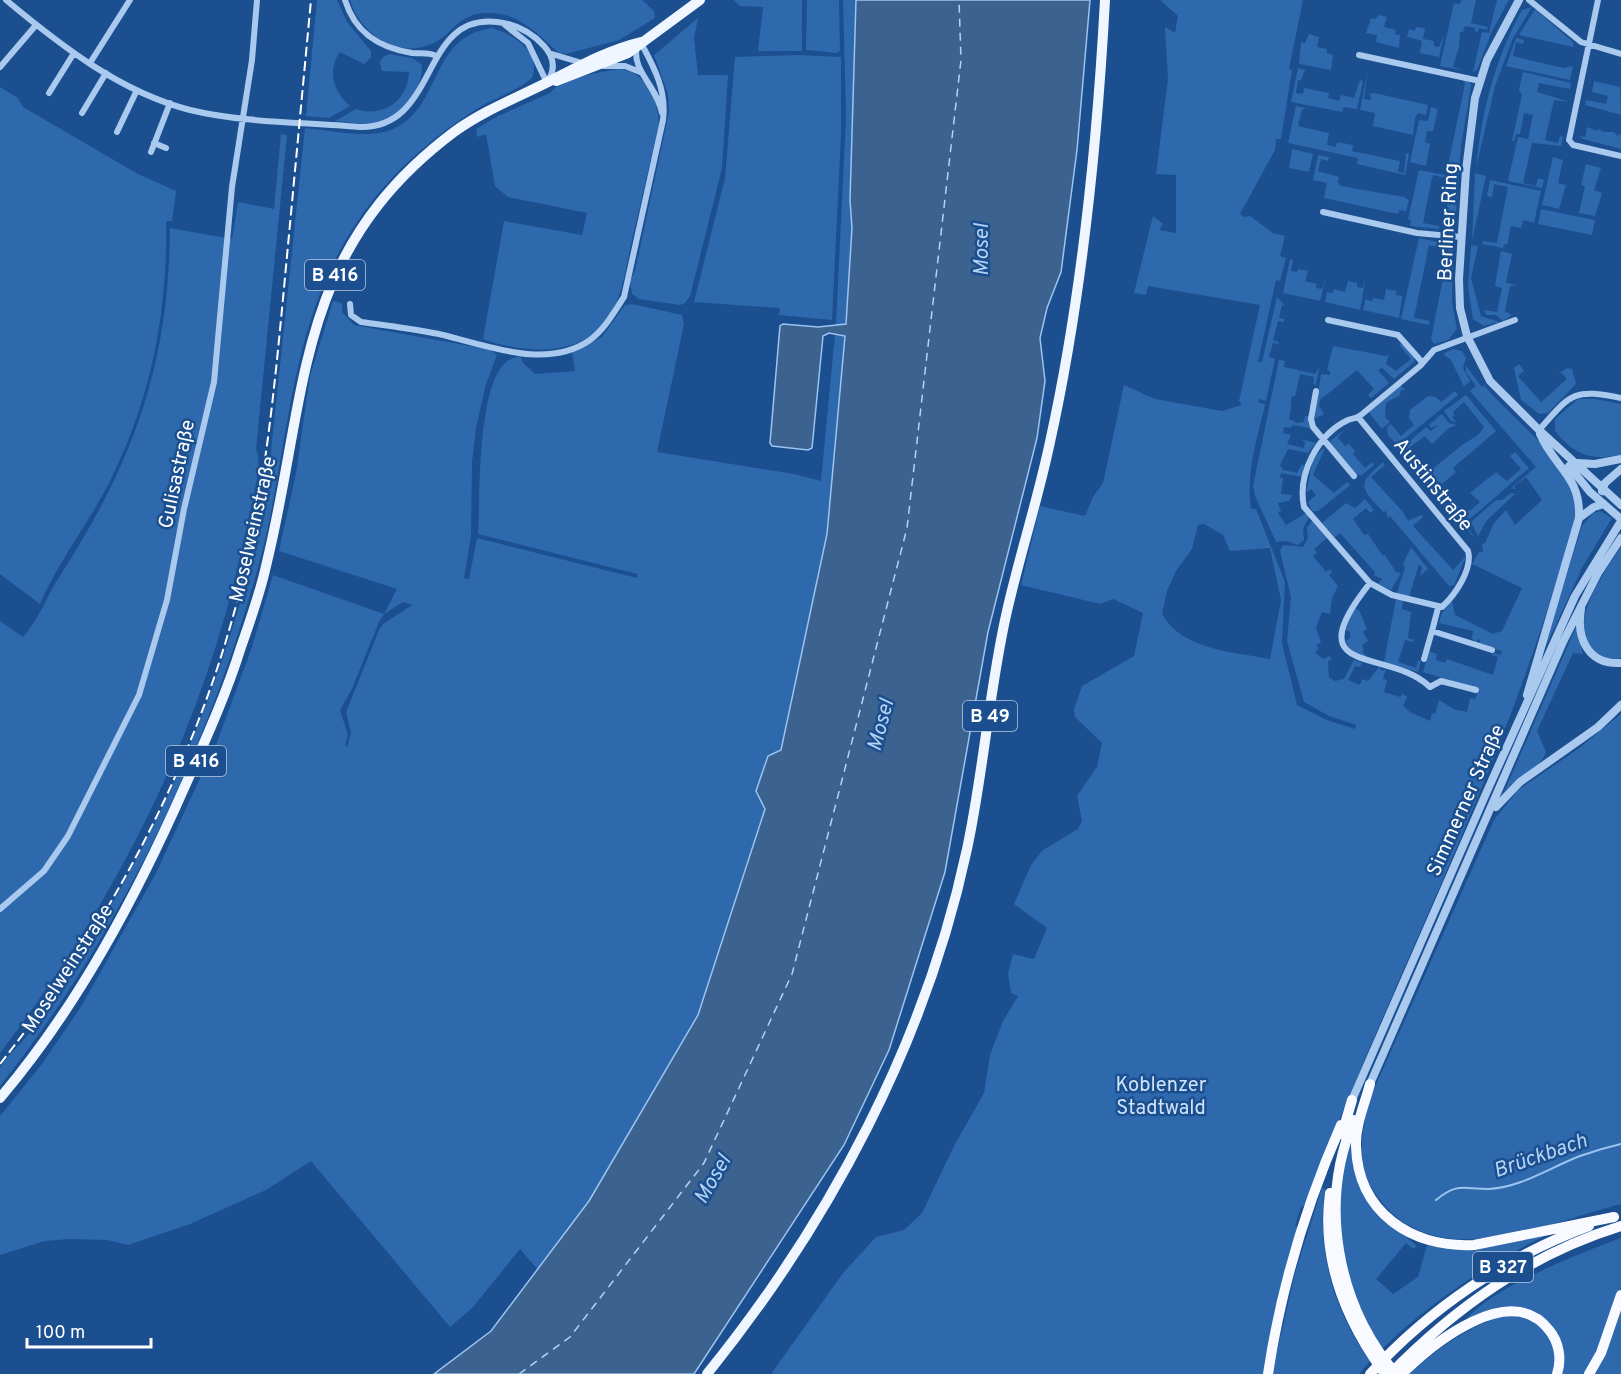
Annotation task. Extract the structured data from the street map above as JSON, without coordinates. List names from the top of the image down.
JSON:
{
  "streets": {
    "highway": ["B 327"],
    "main road": ["B 416", "Moselweinstraße", "B 49"],
    "street": [
      "Berliner Ring",
      "Gulisastraße",
      "Austinstraße",
      "Simmerner Straße"
    ]
  },
  "crossings": [
    ["Berliner Ring", "Simmerner Straße"]
  ],
  "water": ["Mosel", "Brückbach"],
  "parks": ["Koblenzer Stadtwald"],
  "scale_bar": "100 m"
}
